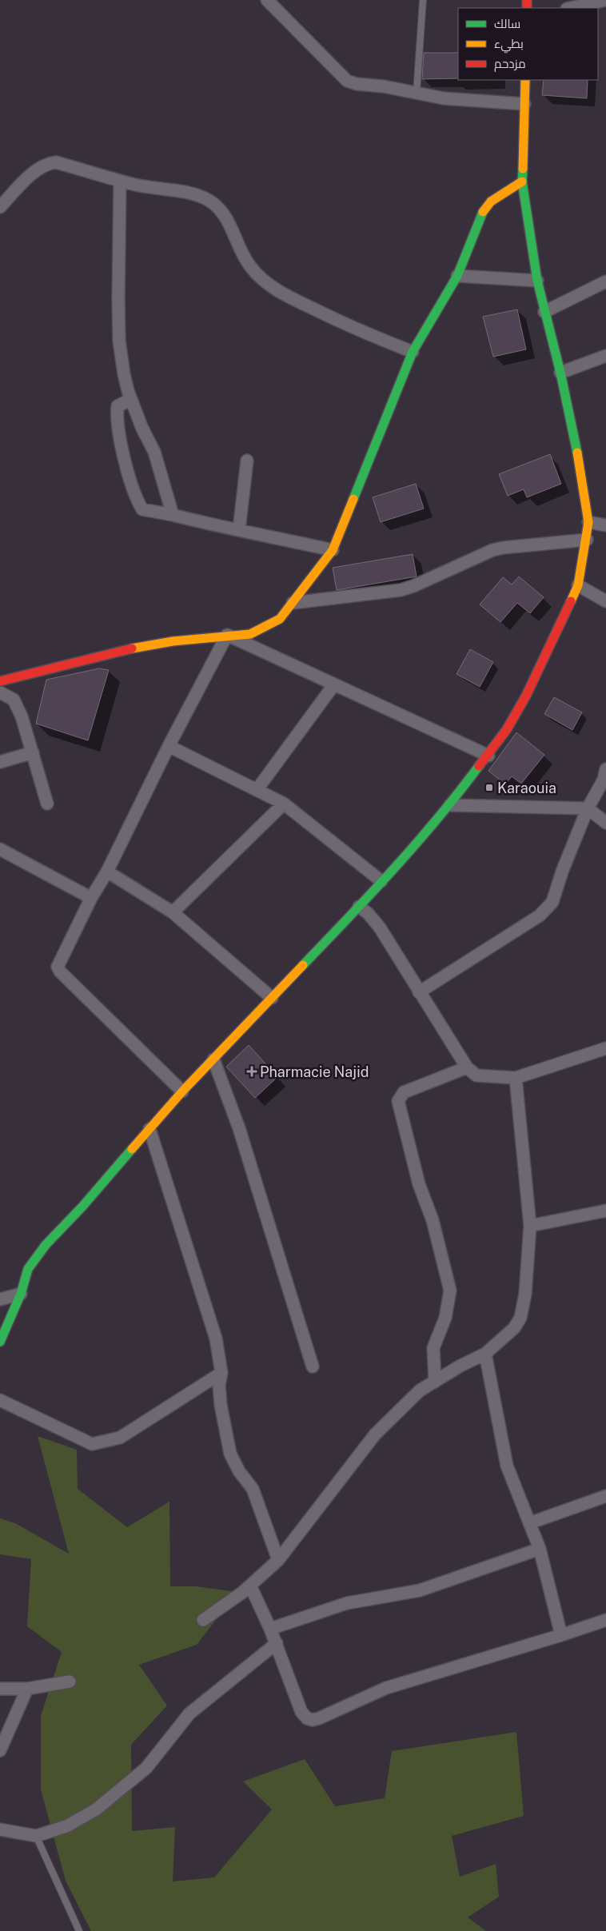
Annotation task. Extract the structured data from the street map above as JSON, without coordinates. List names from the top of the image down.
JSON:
{
  "places": {
    "transit": ["Karaouia"],
    "health": ["Pharmacie Najid"]
  },
  "legend": ["سالك", "بطيء", "مزدحم"]
}
